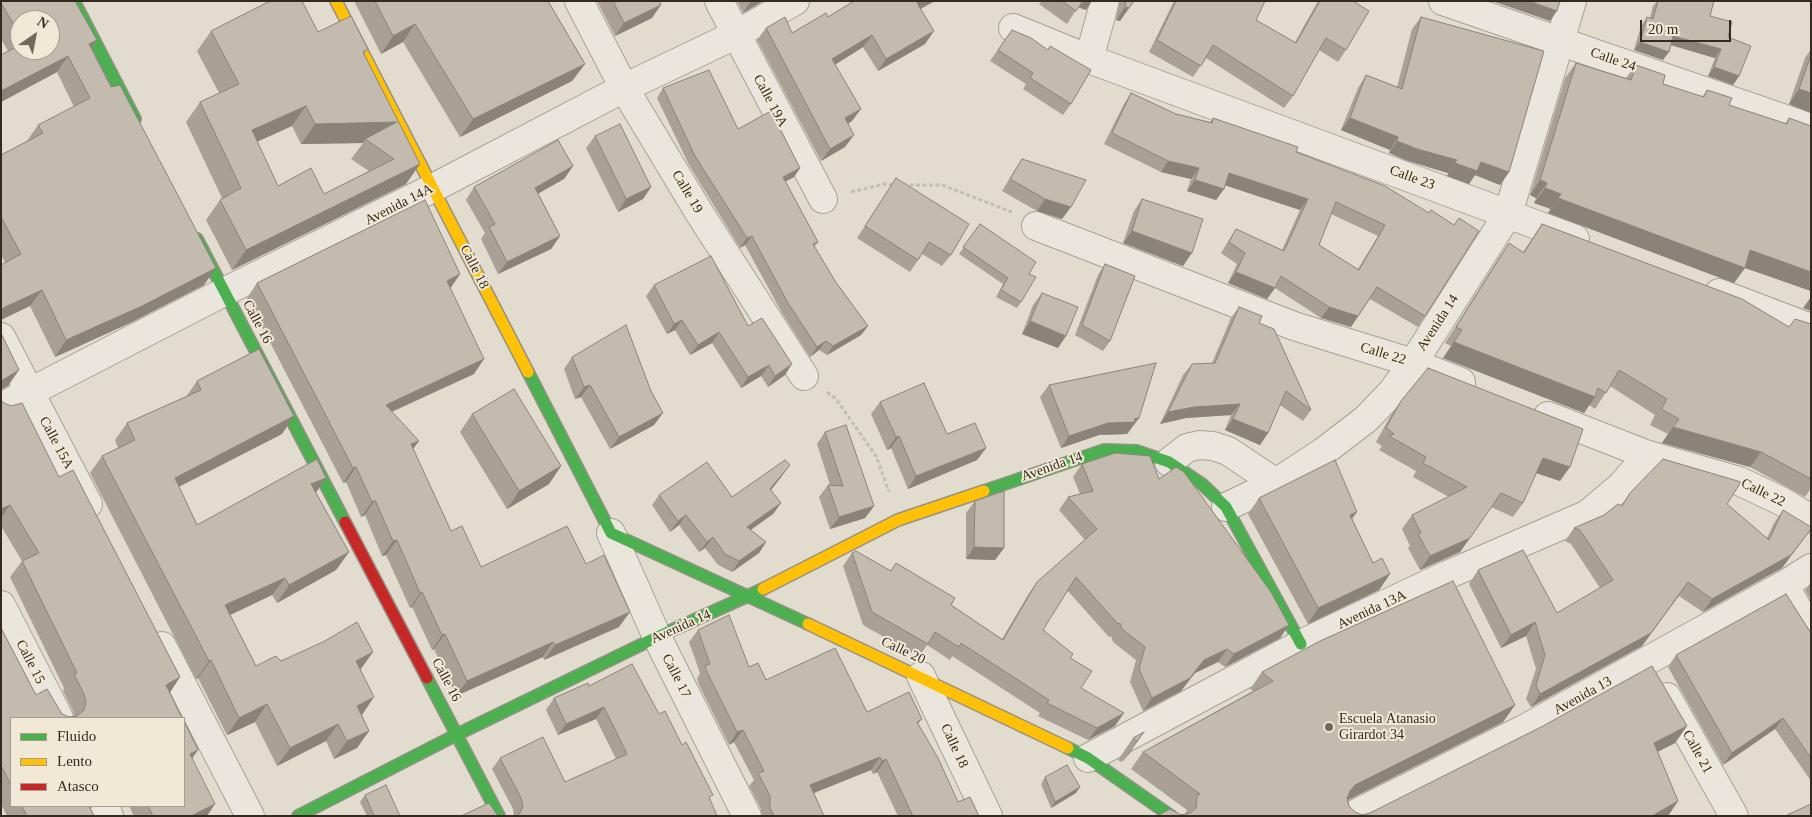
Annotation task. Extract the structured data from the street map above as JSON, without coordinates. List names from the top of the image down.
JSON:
{
  "streets": {
    "street": [
      "Calle 24",
      "Calle 19A",
      "Calle 23",
      "Calle 19",
      "Avenida 14A",
      "Calle 18",
      "Calle 16",
      "Avenida 14",
      "Calle 22",
      "Calle 15A",
      "Avenida 13A",
      "Calle 20",
      "Calle 15",
      "Calle 17",
      "Avenida 13",
      "Calle 21"
    ]
  },
  "crossings": [
    ["Calle 24", "Avenida 14"],
    ["Calle 19A", "Avenida 14A"],
    ["Calle 23", "Avenida 14"],
    ["Calle 19", "Avenida 14A"],
    ["Avenida 14A", "Calle 18"],
    ["Avenida 14A", "Calle 16"],
    ["Avenida 14A", "Calle 15A"],
    ["Calle 18", "Calle 20"],
    ["Calle 18", "Calle 17"],
    ["Calle 16", "Avenida 14"],
    ["Avenida 14", "Calle 22"],
    ["Avenida 14", "Calle 20"],
    ["Avenida 14", "Calle 17"],
    ["Calle 22", "Avenida 13A"],
    ["Avenida 13A", "Calle 20"],
    ["Calle 20", "Calle 17"],
    ["Avenida 13", "Calle 21"]
  ],
  "places": ["Escuela Atanasio Girardot 34"],
  "legend": ["Fluido", "Lento", "Atasco"],
  "scale_bar": "20 m",
  "north": "top right"
}
